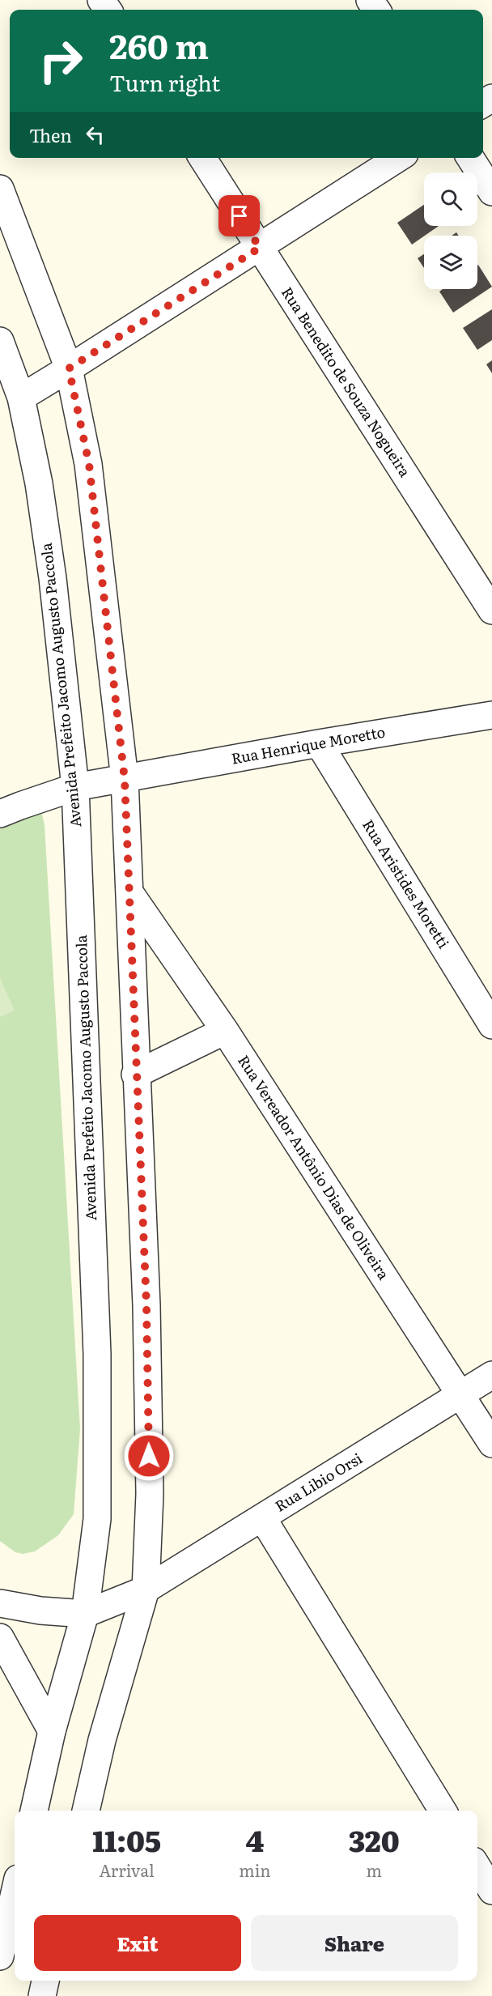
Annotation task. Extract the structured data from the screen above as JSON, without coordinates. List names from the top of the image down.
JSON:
{
  "streets": {
    "street": [
      "Rua Benedito de Souza Nogueira",
      "Avenida Prefeito Jacomo Augusto Paccola",
      "Rua Henrique Moretto",
      "Rua Aristides Moretti",
      "Rua Vereador Antônio Dias de Oliveira",
      "Rua Libio Orsi"
    ]
  },
  "crossings": [
    ["Avenida Prefeito Jacomo Augusto Paccola", "Rua Henrique Moretto"],
    ["Avenida Prefeito Jacomo Augusto Paccola", "Rua Libio Orsi"],
    ["Rua Henrique Moretto", "Rua Aristides Moretti"],
    ["Rua Vereador Antônio Dias de Oliveira", "Rua Libio Orsi"]
  ],
  "page": {
    "turn": ["260 m", "Turn right"],
    "then": "Then",
    "eta": [
      "11:05",
      "Arrival",
      "4",
      "min",
      "320",
      "m"
    ],
    "buttons": ["Exit", "Share"]
  }
}
